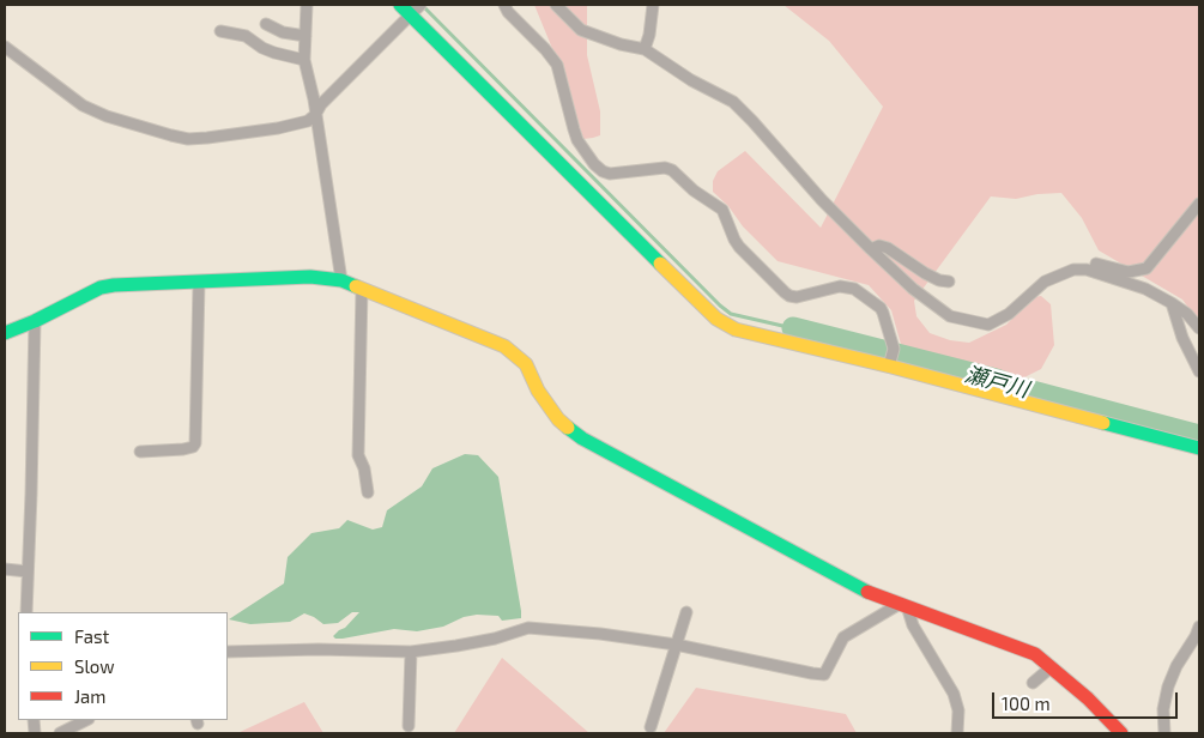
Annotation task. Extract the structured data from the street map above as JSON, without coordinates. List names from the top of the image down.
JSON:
{
  "water": ["瀬戸川"],
  "legend": ["Fast", "Slow", "Jam"],
  "scale_bar": "100 m"
}
